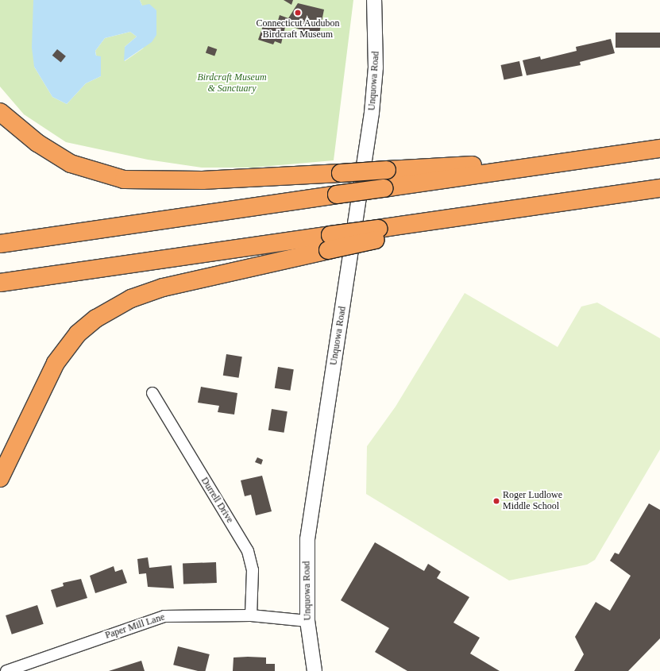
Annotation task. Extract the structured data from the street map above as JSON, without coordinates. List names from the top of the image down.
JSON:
{
  "streets": {
    "street": ["Unquowa Road", "Durrell Drive", "Paper Mill Lane"]
  },
  "crossings": [
    ["Unquowa Road", "Paper Mill Lane"],
    ["Durrell Drive", "Paper Mill Lane"]
  ],
  "parks": ["Birdcraft Museum & Sanctuary"],
  "places": ["Connecticut Audubon Birdcraft Museum", "Roger Ludlowe Middle School"]
}
